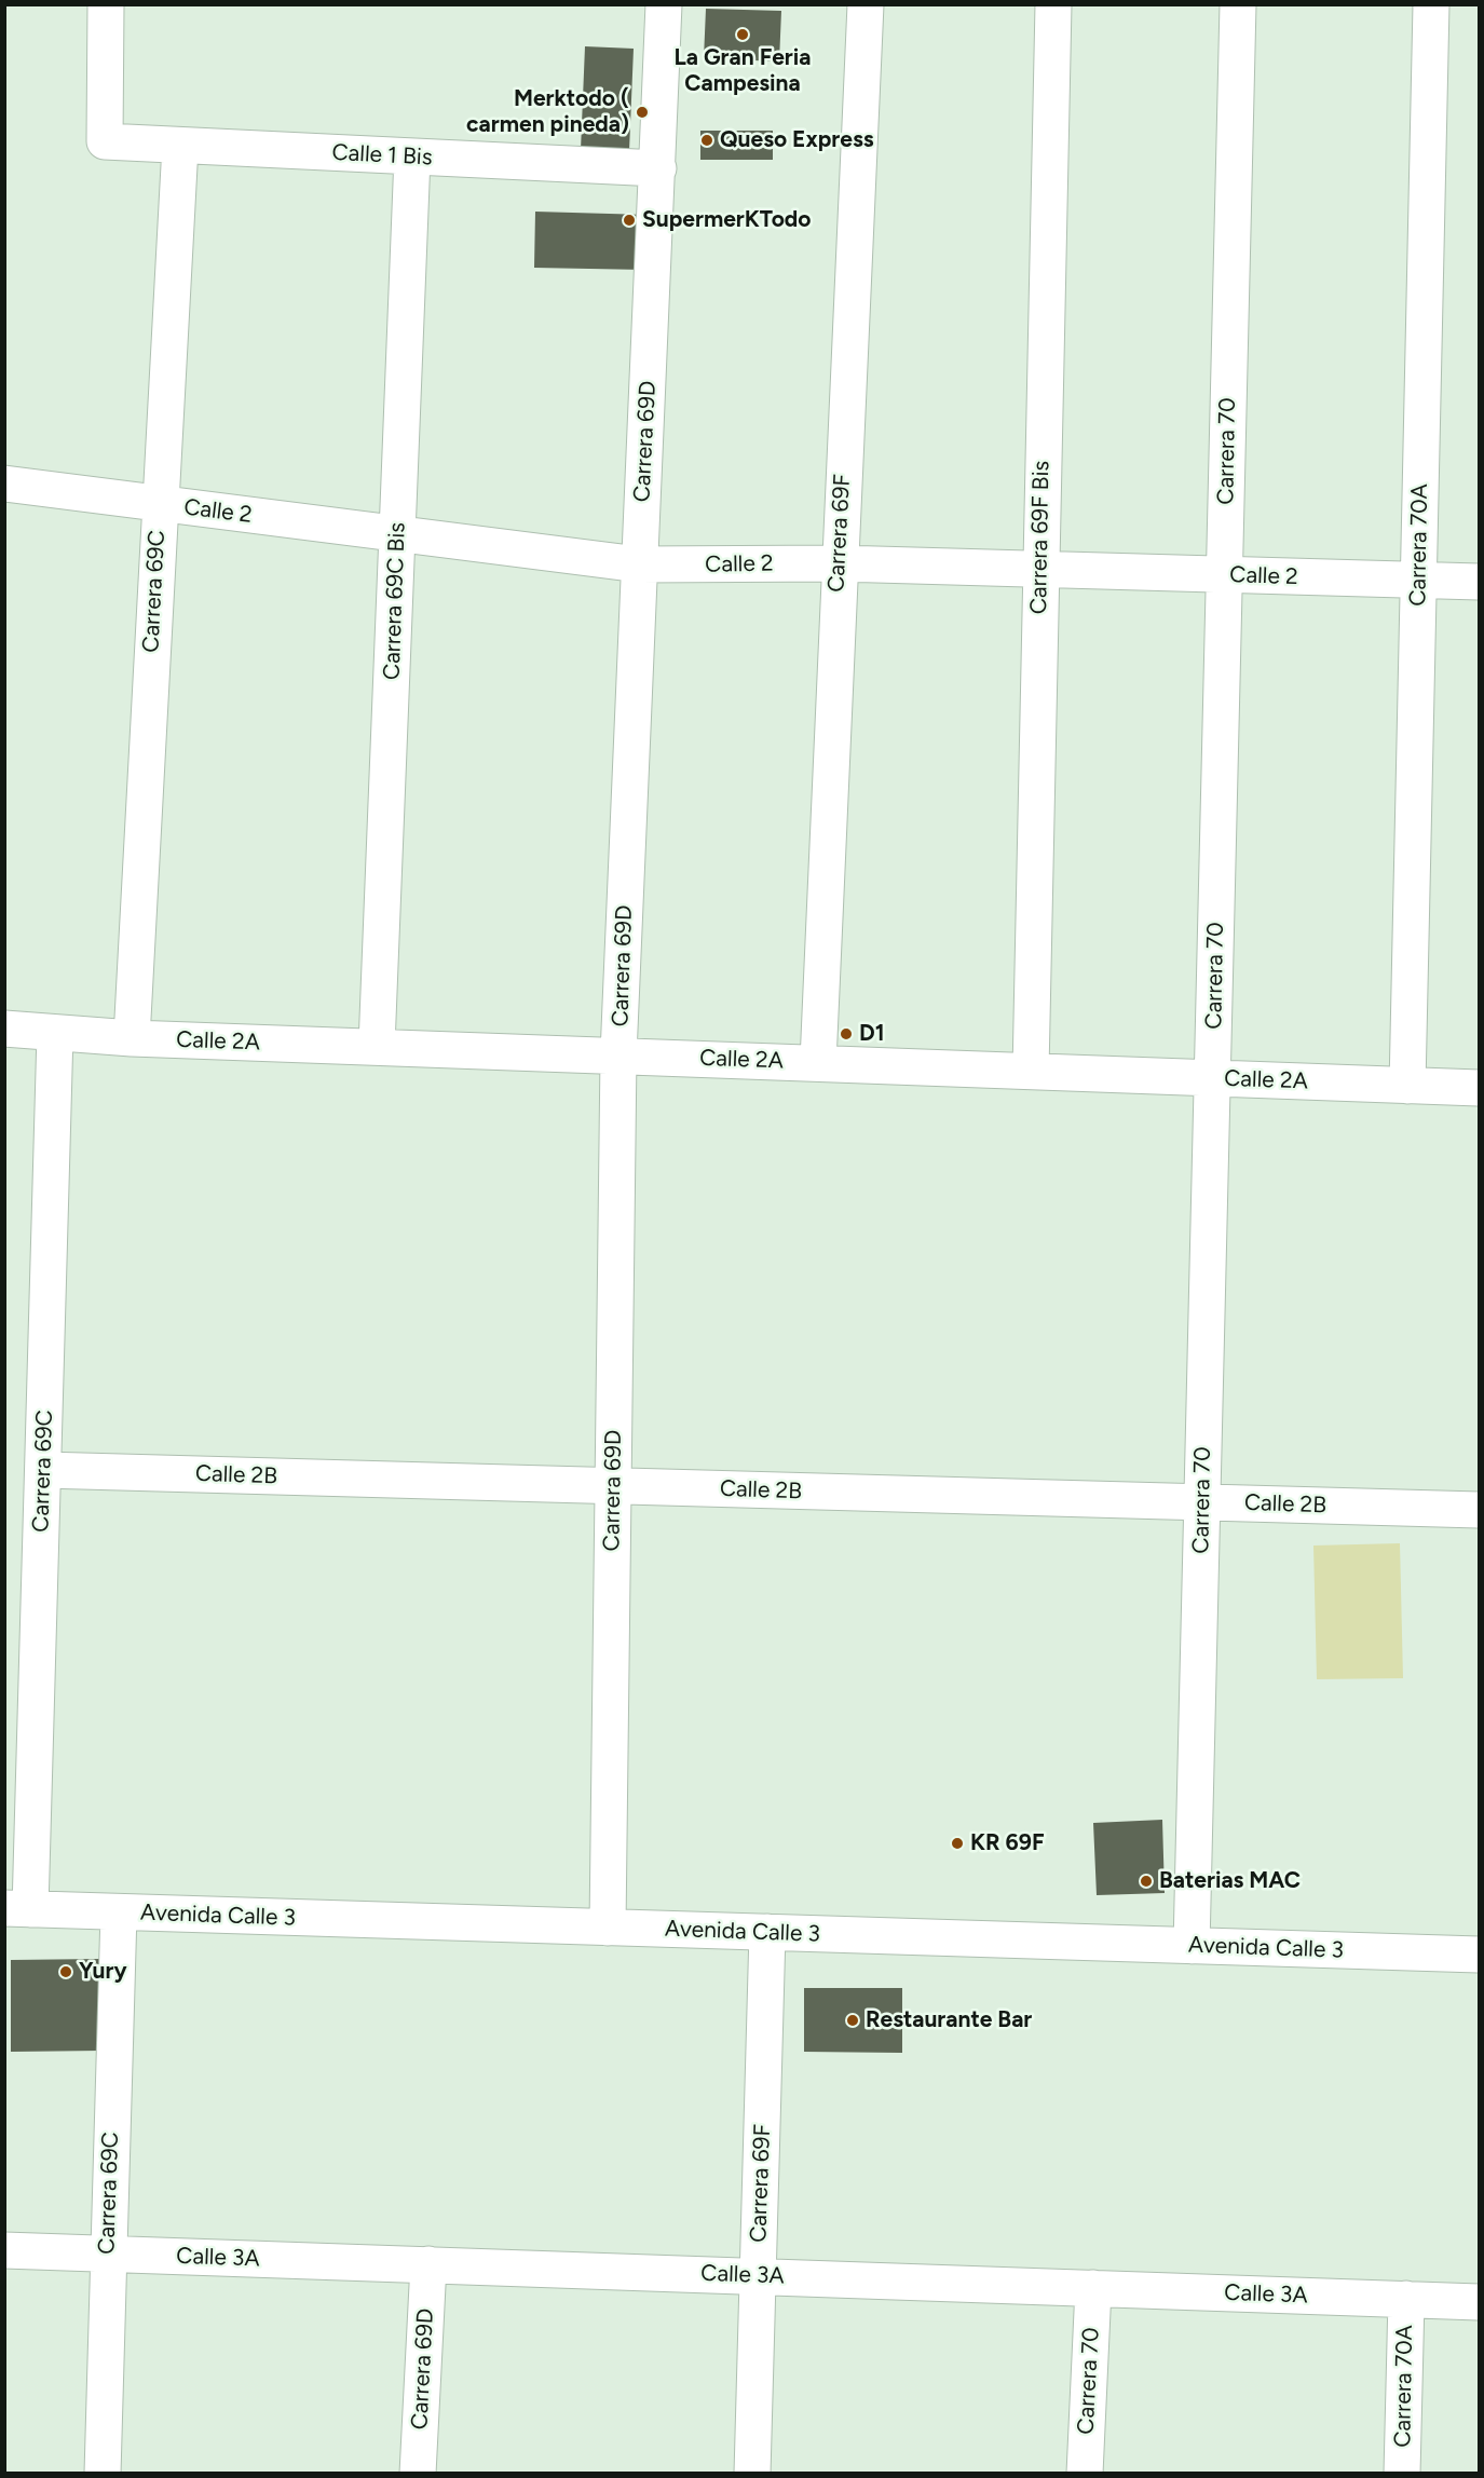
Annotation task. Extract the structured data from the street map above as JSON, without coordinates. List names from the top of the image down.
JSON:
{
  "streets": {
    "street": [
      "Calle 1 Bis",
      "Carrera 69D",
      "Carrera 70",
      "Calle 2",
      "Carrera 69F",
      "Carrera 69F Bis",
      "Carrera 70A",
      "Carrera 69C",
      "Carrera 69C Bis",
      "Calle 2A",
      "Calle 2B",
      "Avenida Calle 3",
      "Calle 3A"
    ]
  },
  "crossings": [
    ["Calle 1 Bis", "Carrera 69D"],
    ["Calle 1 Bis", "Carrera 69C"],
    ["Calle 1 Bis", "Carrera 69C Bis"],
    ["Carrera 69D", "Calle 2"],
    ["Carrera 69D", "Calle 2A"],
    ["Carrera 69D", "Calle 2B"],
    ["Carrera 69D", "Avenida Calle 3"],
    ["Carrera 69D", "Calle 3A"],
    ["Carrera 70", "Calle 2"],
    ["Carrera 70", "Calle 2A"],
    ["Carrera 70", "Calle 2B"],
    ["Carrera 70", "Avenida Calle 3"],
    ["Carrera 70", "Calle 3A"],
    ["Calle 2", "Carrera 69F"],
    ["Calle 2", "Carrera 69F Bis"],
    ["Calle 2", "Carrera 70A"],
    ["Calle 2", "Carrera 69C"],
    ["Calle 2", "Carrera 69C Bis"],
    ["Carrera 69F", "Calle 2A"],
    ["Carrera 69F", "Avenida Calle 3"],
    ["Carrera 69F", "Calle 3A"],
    ["Carrera 69F Bis", "Calle 2A"],
    ["Carrera 70A", "Calle 2A"],
    ["Carrera 70A", "Calle 3A"],
    ["Carrera 69C", "Calle 2A"],
    ["Carrera 69C", "Calle 2B"],
    ["Carrera 69C", "Avenida Calle 3"],
    ["Carrera 69C", "Calle 3A"],
    ["Carrera 69C Bis", "Calle 2A"]
  ],
  "places": [
    "La Gran Feria Campesina",
    "Merktodo ( carmen pineda)",
    "Queso Express",
    "SupermerKTodo",
    "D1",
    "KR 69F",
    "Baterias MAC",
    "Yury",
    "Restaurante Bar"
  ]
}
